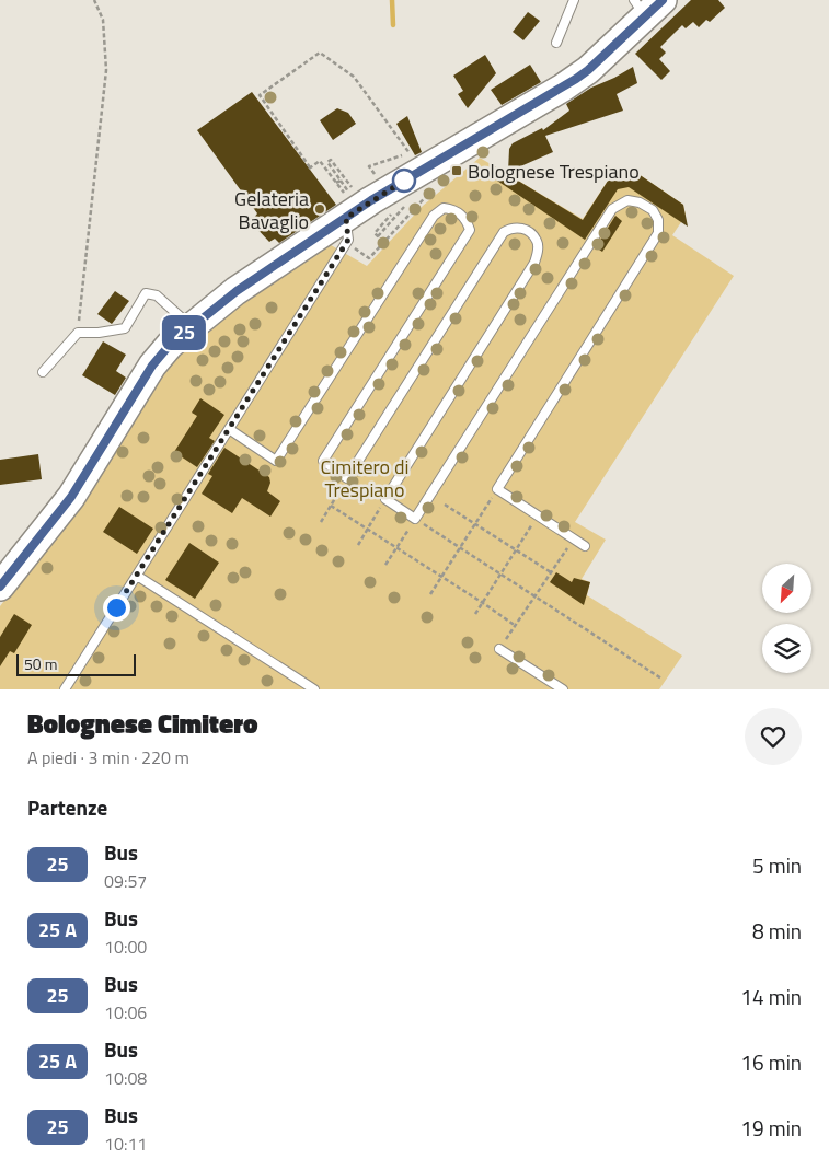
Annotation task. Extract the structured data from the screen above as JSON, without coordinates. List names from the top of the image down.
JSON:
{
  "parks": ["Cimitero di Trespiano"],
  "places": {
    "transit": ["Bolognese Trespiano"],
    "other": ["Gelateria Bavaglio"]
  },
  "lines": ["bus line 25"],
  "scale_bar": "50 m",
  "north": "bottom left",
  "page": {
    "on_map": "25",
    "scale": "50 m",
    "heading": [
      ["Bolognese Cimitero", "A piedi · 3 min · 220 m"],
      "Partenze"
    ],
    "list": [
      {
        "mark": "25",
        "name": "Bus",
        "note": "09:57",
        "value": "5 min"
      },
      {
        "mark": "25 A",
        "name": "Bus",
        "note": "10:00",
        "value": "8 min"
      },
      {
        "mark": "25",
        "name": "Bus",
        "note": "10:06",
        "value": "14 min"
      },
      {
        "mark": "25 A",
        "name": "Bus",
        "note": "10:08",
        "value": "16 min"
      },
      {
        "mark": "25",
        "name": "Bus",
        "note": "10:11",
        "value": "19 min"
      }
    ]
  }
}
